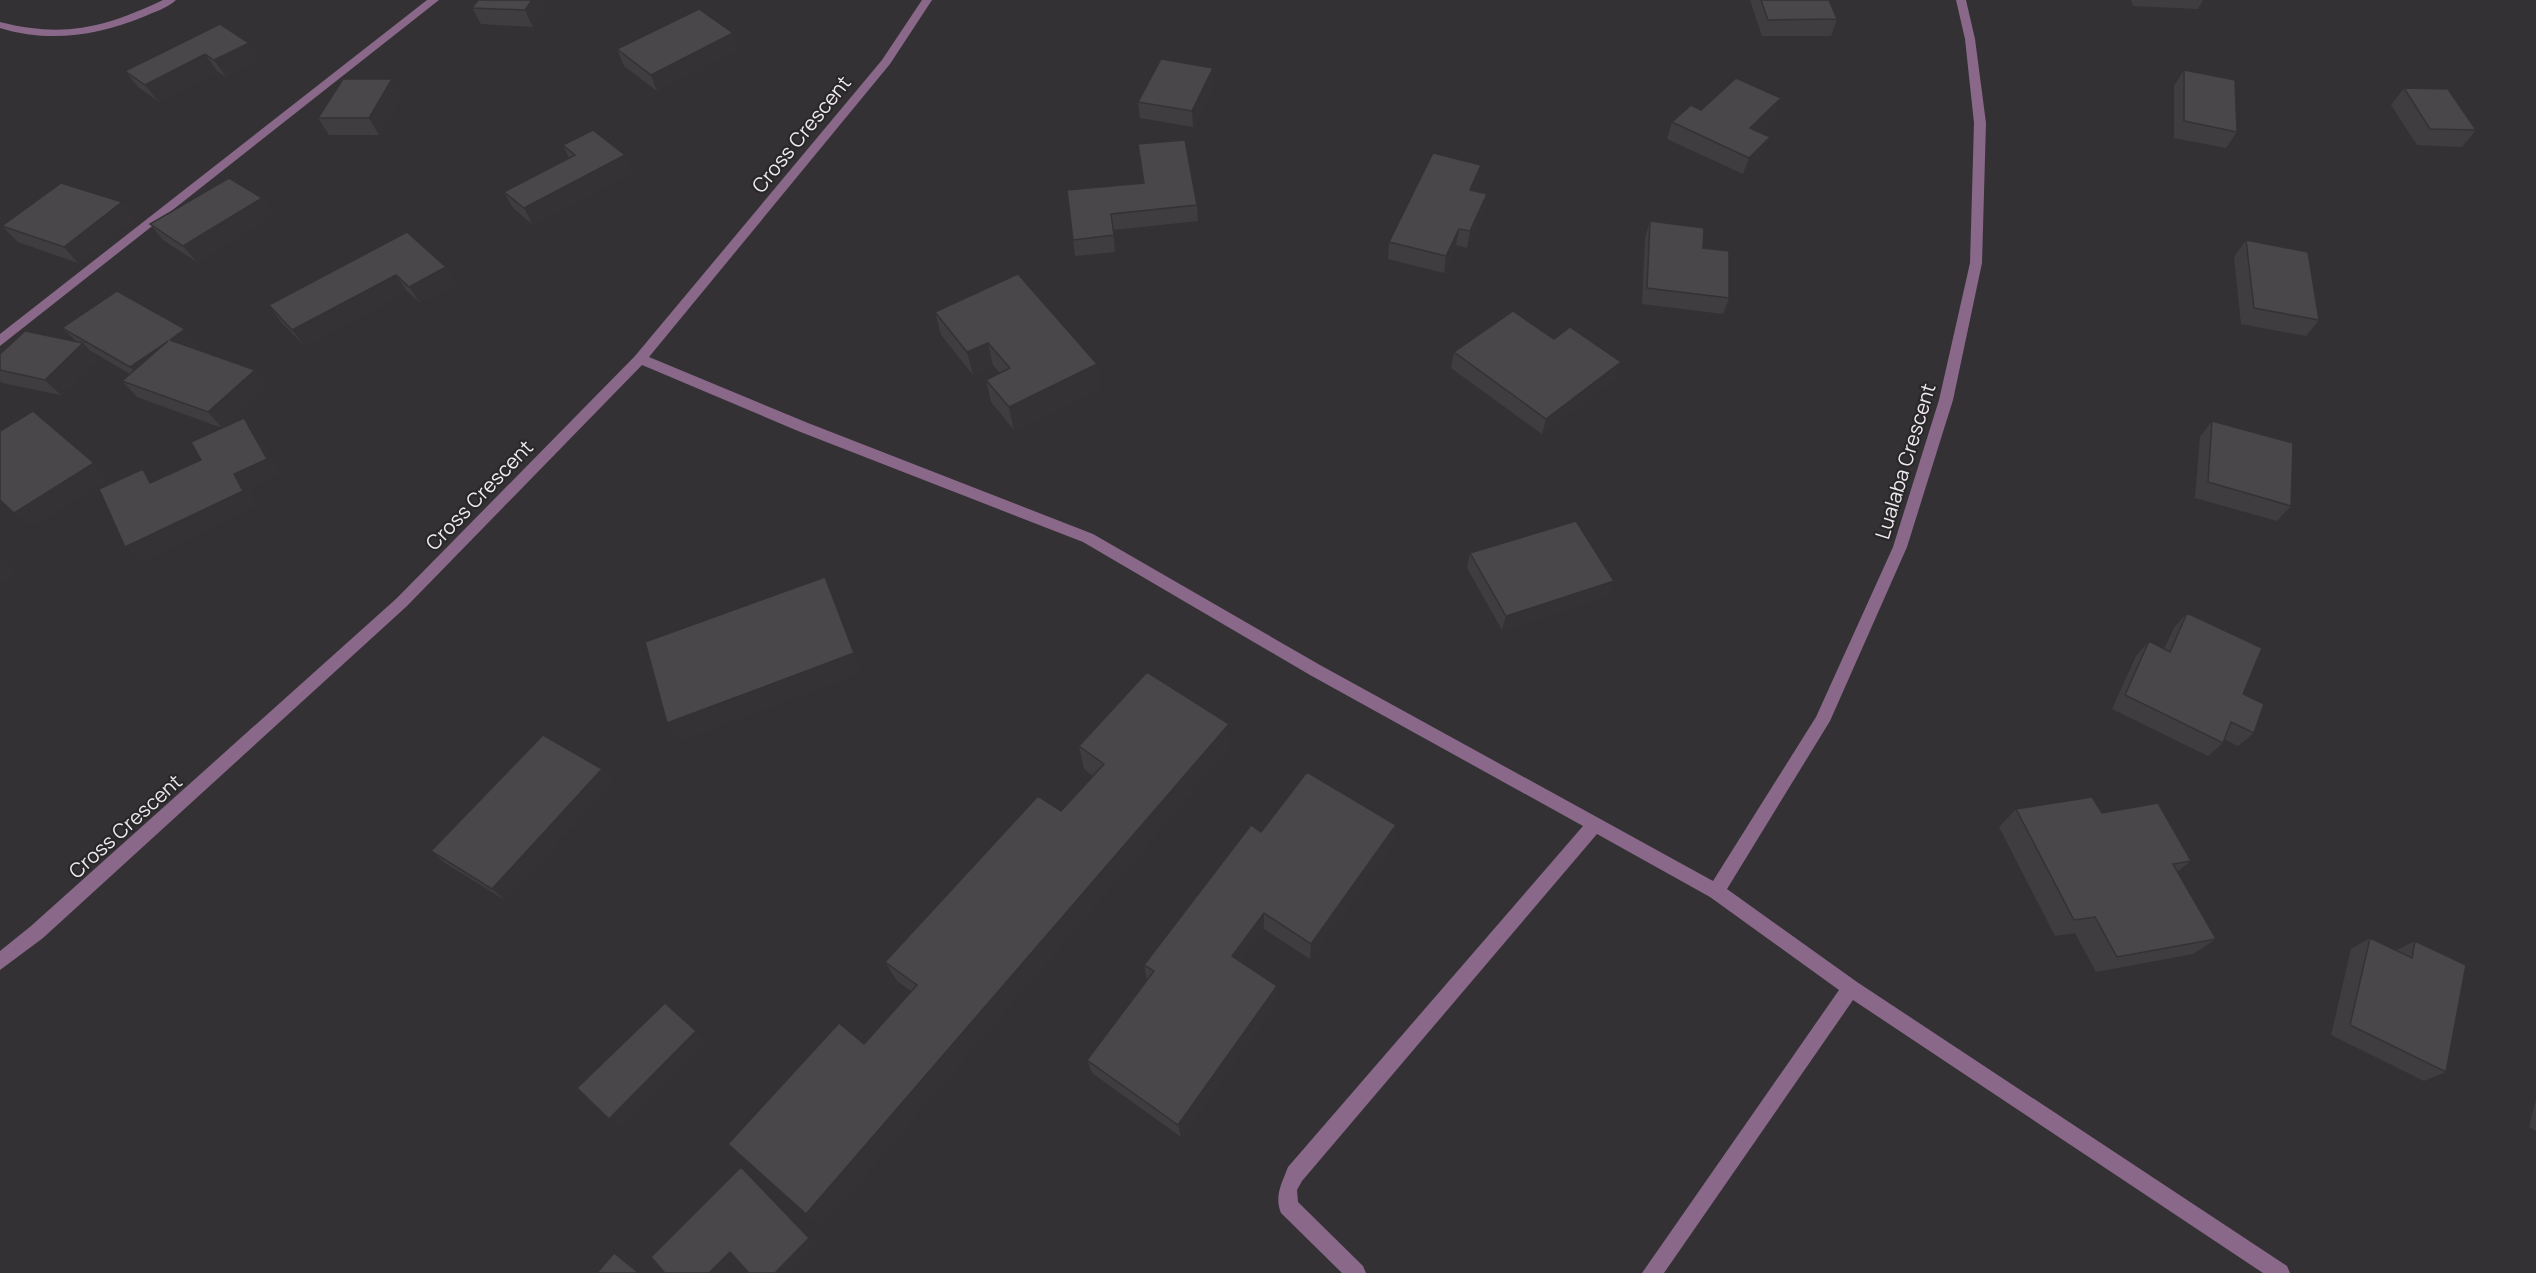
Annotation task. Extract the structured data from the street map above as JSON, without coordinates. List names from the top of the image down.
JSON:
{
  "streets": {
    "street": ["Cross Crescent", "Lualaba Crescent"]
  }
}
